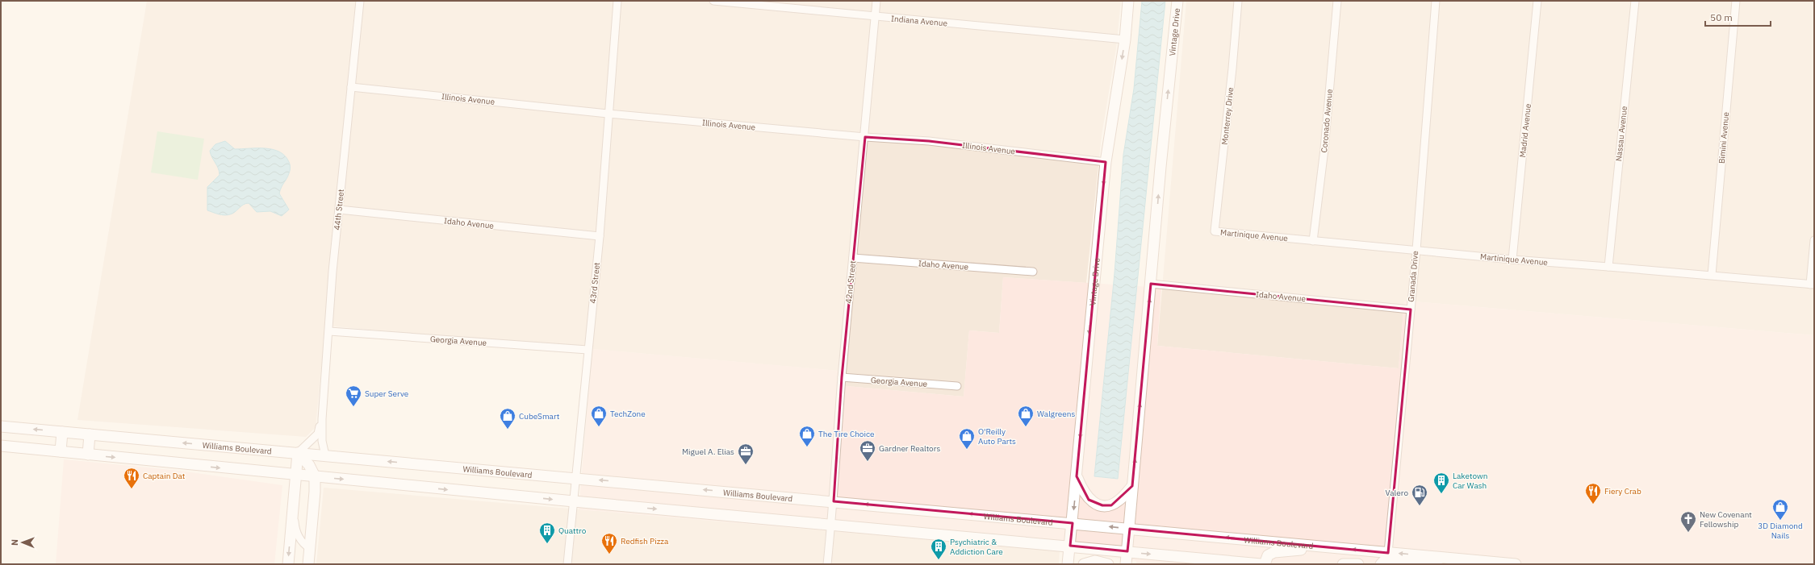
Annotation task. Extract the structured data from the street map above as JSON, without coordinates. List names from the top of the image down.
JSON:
{
  "streets": {
    "street": [
      "Indiana Avenue",
      "Vintage Drive",
      "Illinois Avenue",
      "Monterrey Drive",
      "Coronado Avenue",
      "Madrid Avenue",
      "Nassau Avenue",
      "Bimini Avenue",
      "44th Street",
      "Idaho Avenue",
      "Martinique Avenue",
      "Granada Drive",
      "42nd Street",
      "43rd Street",
      "Georgia Avenue",
      "Williams Boulevard"
    ]
  },
  "crossings": [
    ["Indiana Avenue", "Vintage Drive"],
    ["Indiana Avenue", "42nd Street"],
    ["Vintage Drive", "Illinois Avenue"],
    ["Vintage Drive", "Idaho Avenue"],
    ["Vintage Drive", "Williams Boulevard"],
    ["Illinois Avenue", "44th Street"],
    ["Illinois Avenue", "42nd Street"],
    ["Illinois Avenue", "43rd Street"],
    ["Monterrey Drive", "Martinique Avenue"],
    ["Coronado Avenue", "Martinique Avenue"],
    ["Madrid Avenue", "Martinique Avenue"],
    ["Nassau Avenue", "Martinique Avenue"],
    ["Bimini Avenue", "Martinique Avenue"],
    ["44th Street", "Idaho Avenue"],
    ["44th Street", "Georgia Avenue"],
    ["44th Street", "Williams Boulevard"],
    ["Idaho Avenue", "Granada Drive"],
    ["Idaho Avenue", "42nd Street"],
    ["Idaho Avenue", "43rd Street"],
    ["Martinique Avenue", "Granada Drive"],
    ["Granada Drive", "Williams Boulevard"],
    ["42nd Street", "Georgia Avenue"],
    ["42nd Street", "Williams Boulevard"],
    ["43rd Street", "Georgia Avenue"],
    ["43rd Street", "Williams Boulevard"]
  ],
  "places": {
    "supermarket": ["Super Serve"],
    "shop": [
      "TechZone",
      "Walgreens",
      "CubeSmart",
      "The Tire Choice",
      "O'Reilly Auto Parts",
      "3D Diamond Nails"
    ],
    "office": ["Gardner Realtors", "Miguel A. Elias"],
    "restaurant": ["Captain Dat", "Fiery Crab", "Redfish Pizza"],
    "building": ["Laketown Car Wash", "Quattro", "Psychiatric & Addiction Care"],
    "fuel station": ["Valero"],
    "church": ["New Covenant Fellowship"]
  },
  "scale_bar": "50 m",
  "north": "left"
}
